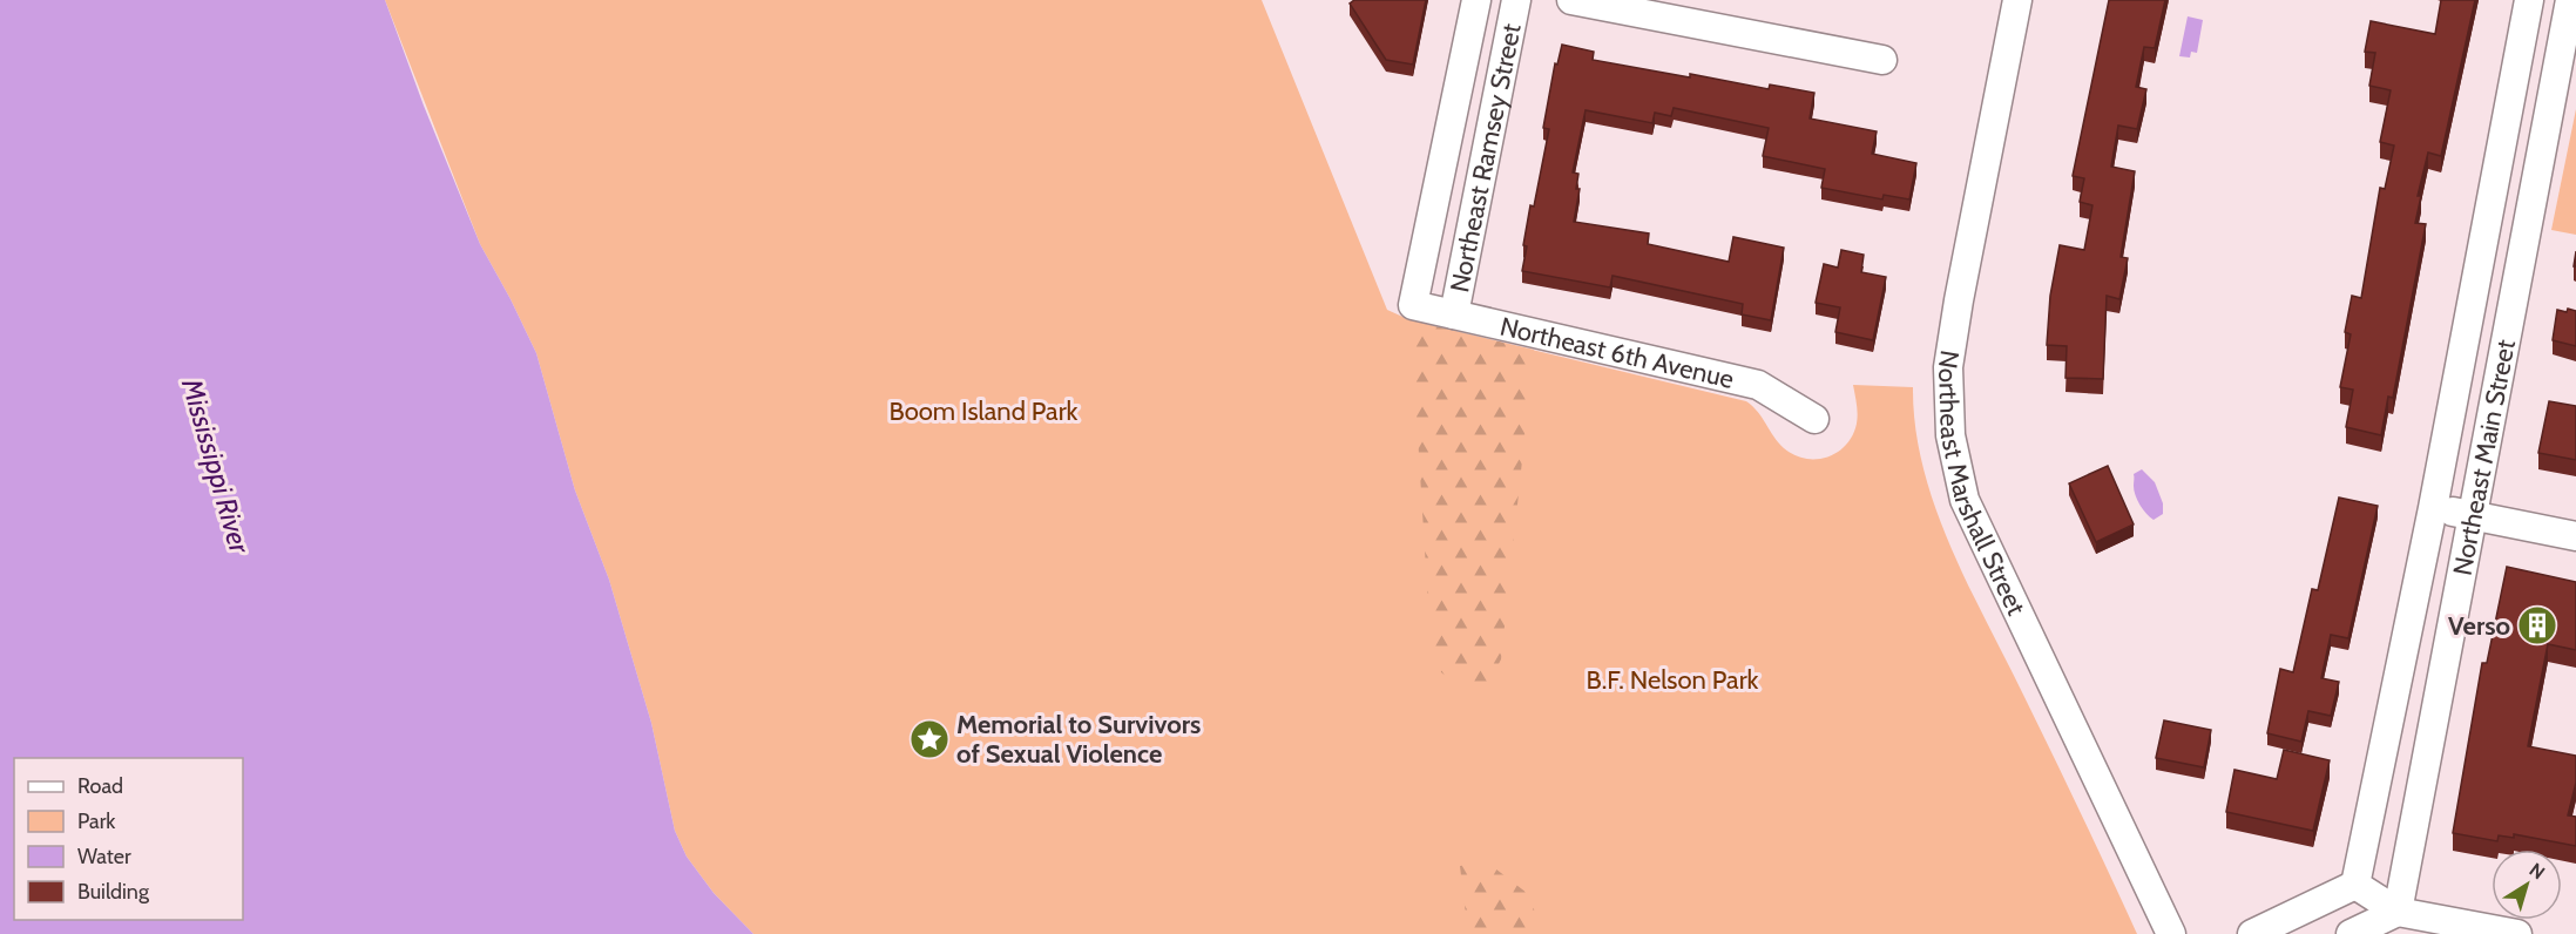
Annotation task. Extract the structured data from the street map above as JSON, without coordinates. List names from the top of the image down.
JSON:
{
  "streets": {
    "street": [
      "Northeast Ramsey Street",
      "Northeast 6th Avenue",
      "Northeast Main Street",
      "Northeast Marshall Street"
    ]
  },
  "crossings": [
    ["Northeast Ramsey Street", "Northeast 6th Avenue"]
  ],
  "water": ["Mississippi River"],
  "parks": ["Boom Island Park", "B.F. Nelson Park"],
  "places": {
    "building": ["Verso"],
    "place": ["Memorial to Survivors of Sexual Violence"]
  },
  "legend": [
    "Road",
    "Park",
    "Water",
    "Building"
  ],
  "north": "top right"
}
